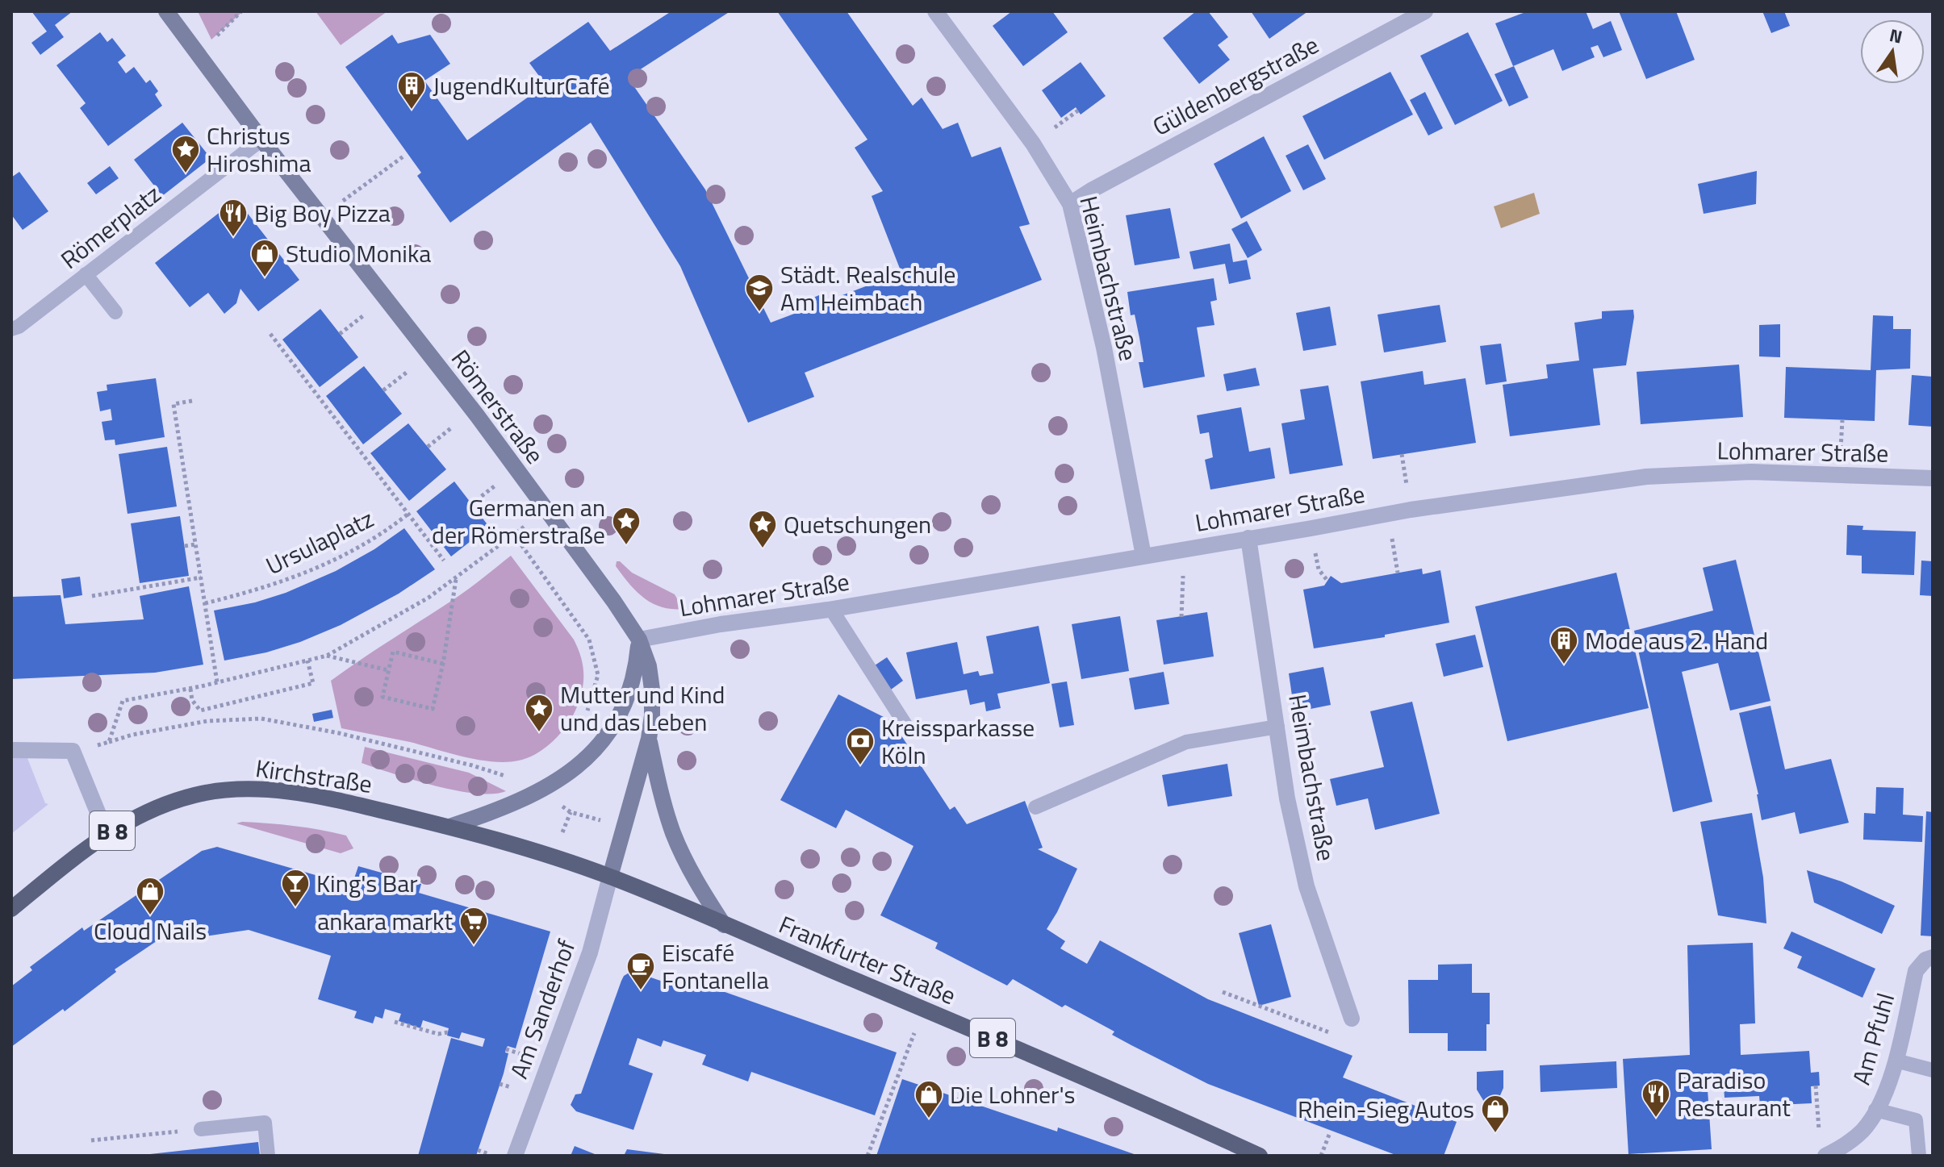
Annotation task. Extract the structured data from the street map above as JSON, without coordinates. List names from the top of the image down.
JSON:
{
  "streets": {
    "main road": ["Kirchstraße", "B 8", "Frankfurter Straße"],
    "street": [
      "Güldenbergstraße",
      "Heimbachstraße",
      "Römerstraße",
      "Lohmarer Straße",
      "Am Sanderhof",
      "Am Pfuhl"
    ],
    "lane": ["Römerplatz"],
    "path": ["Ursulaplatz"]
  },
  "crossings": [
    ["Güldenbergstraße", "Heimbachstraße"],
    ["Römerplatz", "Römerstraße"],
    ["Heimbachstraße", "Lohmarer Straße"],
    ["Römerstraße", "Lohmarer Straße"],
    ["Römerstraße", "Frankfurter Straße"],
    ["Römerstraße", "Am Sanderhof"],
    ["Kirchstraße", "Frankfurter Straße"],
    ["Frankfurter Straße", "Am Sanderhof"]
  ],
  "places": {
    "building": ["JugendKulturCafé", "Mode aus 2. Hand"],
    "place": [
      "Christus Hiroshima",
      "Germanen an der Römerstraße",
      "Quetschungen",
      "Mutter und Kind und das Leben"
    ],
    "restaurant": ["Big Boy Pizza", "Paradiso Restaurant"],
    "shop": [
      "Studio Monika",
      "Cloud Nails",
      "Die Lohner's",
      "Rhein-Sieg Autos"
    ],
    "school or university": ["Städt. Realschule Am Heimbach"],
    "bank": ["Kreissparkasse Köln"],
    "bar": ["King's Bar"],
    "supermarket": ["ankara markt"],
    "cafe": ["Eiscafé Fontanella"]
  },
  "north": "top"
}
